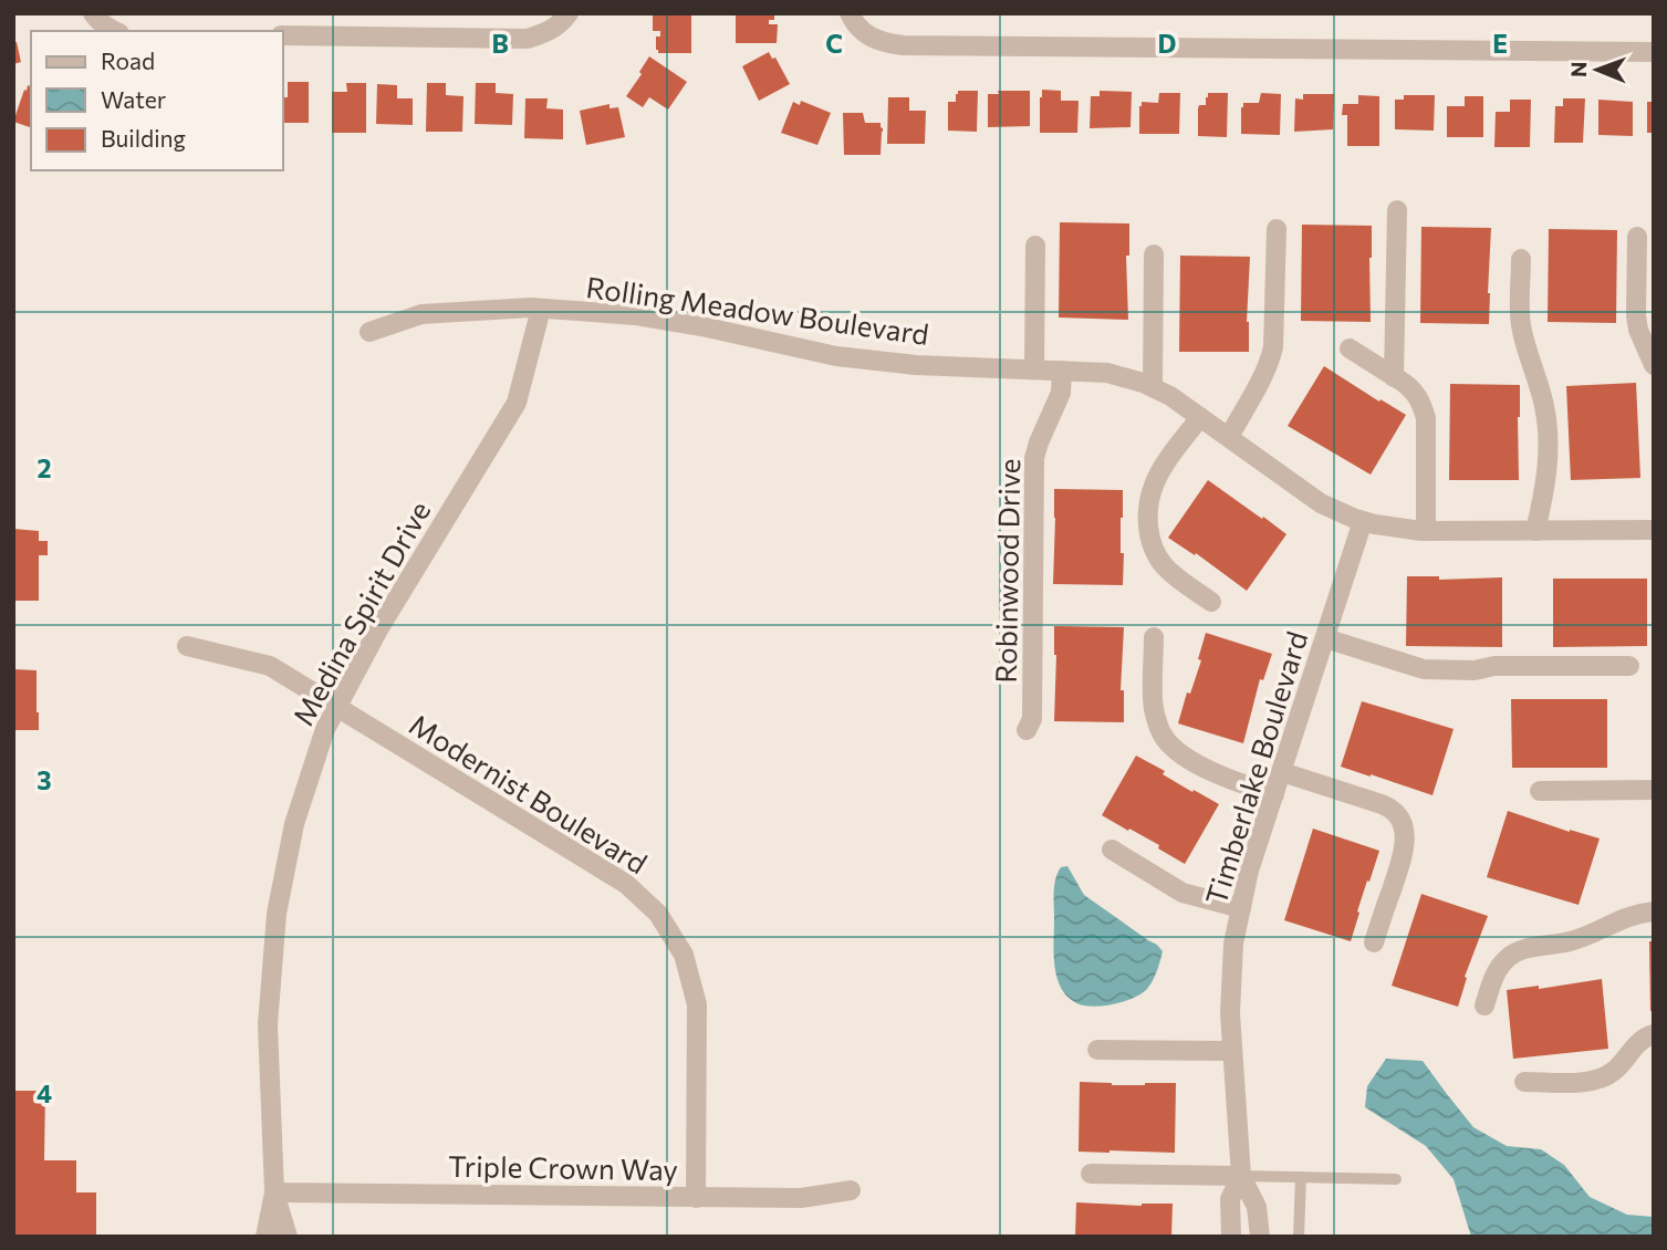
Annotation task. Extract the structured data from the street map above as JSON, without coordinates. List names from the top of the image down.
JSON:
{
  "streets": {
    "street": [
      "Rolling Meadow Boulevard",
      "Robinwood Drive",
      "Medina Spirit Drive",
      "Timberlake Boulevard",
      "Modernist Boulevard",
      "Triple Crown Way"
    ]
  },
  "crossings": [
    ["Rolling Meadow Boulevard", "Robinwood Drive"],
    ["Rolling Meadow Boulevard", "Medina Spirit Drive"],
    ["Rolling Meadow Boulevard", "Timberlake Boulevard"],
    ["Medina Spirit Drive", "Modernist Boulevard"],
    ["Medina Spirit Drive", "Triple Crown Way"],
    ["Modernist Boulevard", "Triple Crown Way"]
  ],
  "legend": ["Road", "Water", "Building"],
  "north": "left",
  "grid": {
    "columns": [
      "B",
      "C",
      "D",
      "E"
    ],
    "rows": ["2", "3", "4"]
  }
}
